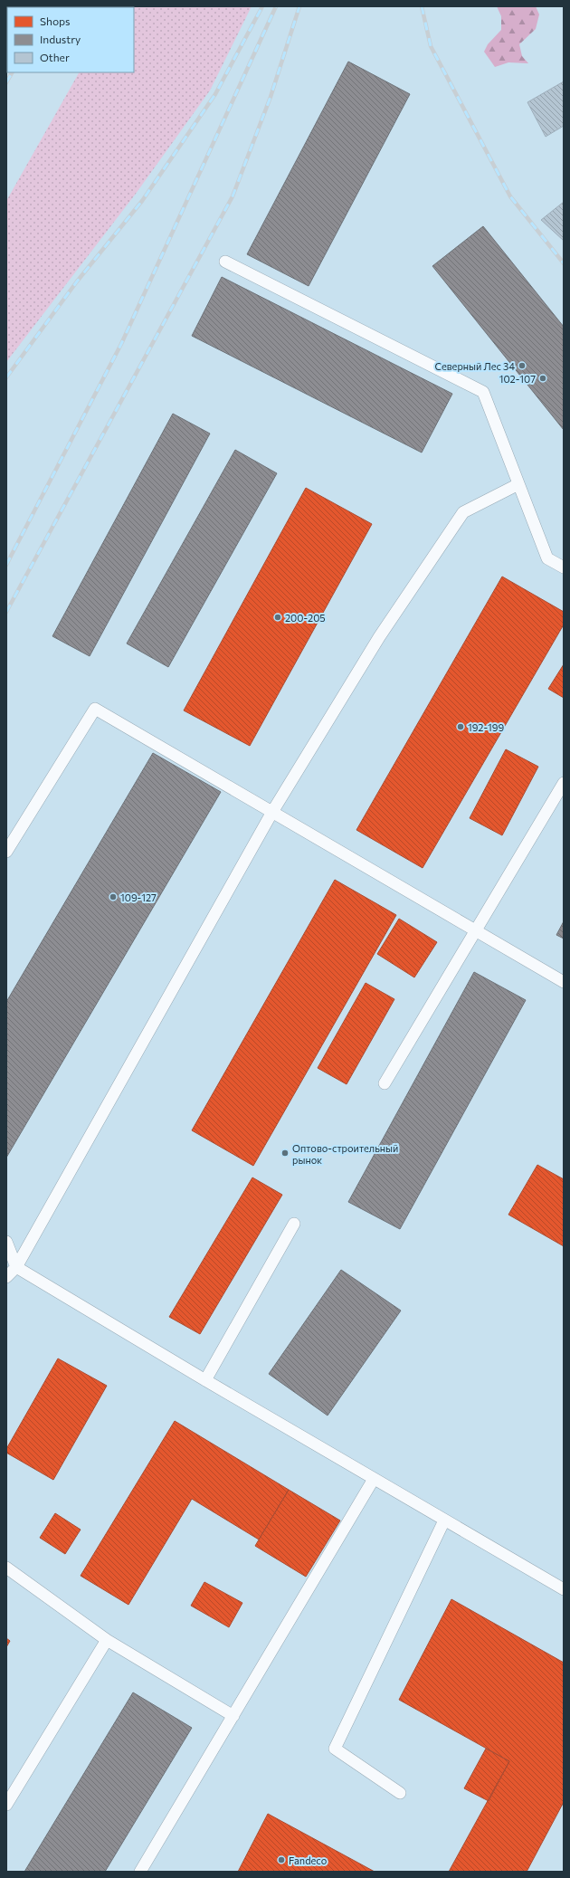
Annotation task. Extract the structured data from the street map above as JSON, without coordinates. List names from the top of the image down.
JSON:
{
  "places": [
    "Северный Лес 34",
    "102-107",
    "200-205",
    "192-199",
    "109-127",
    "Оптово-строительный рынок",
    "Fandeco"
  ],
  "legend": ["Shops", "Industry", "Other"]
}
